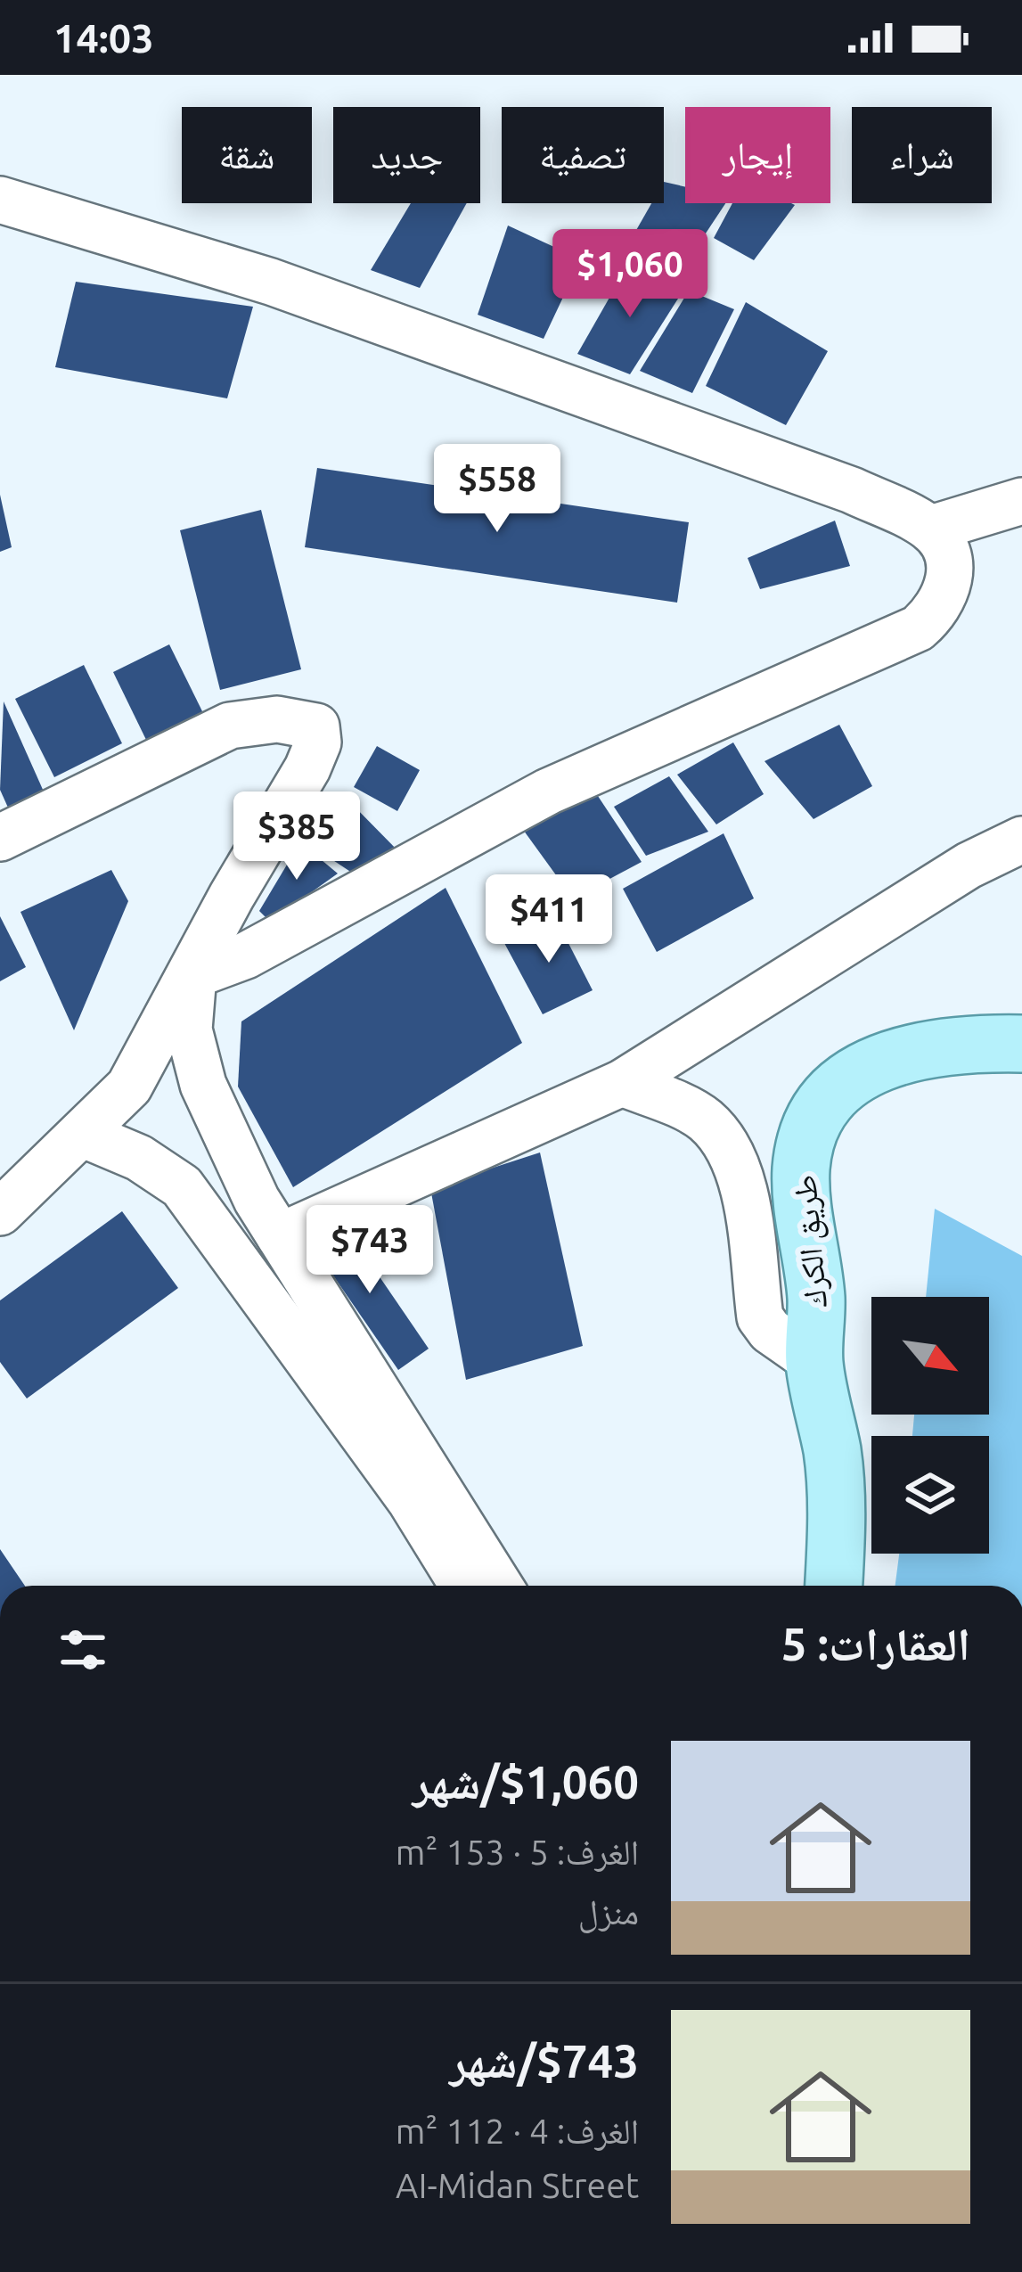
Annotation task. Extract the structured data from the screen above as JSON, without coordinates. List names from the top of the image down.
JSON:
{
  "streets": {
    "main road": ["طريق الكرك"]
  },
  "north": "bottom right",
  "page": {
    "status": "14:03",
    "chip": [
      "شراء",
      "إيجار",
      "تصفية",
      "جديد",
      "شقة"
    ],
    "price": [
      "$1,060",
      "$558",
      "$385",
      "$411",
      "$743"
    ],
    "heading": "العقارات: 5",
    "list": [
      {
        "name": "$1,060/شهر",
        "note": "الغرف: 5 · 153 m² · منزل"
      },
      {
        "name": "$743/شهر",
        "note": "الغرف: 4 · 112 m² · AI-Midan Street"
      }
    ]
  }
}
